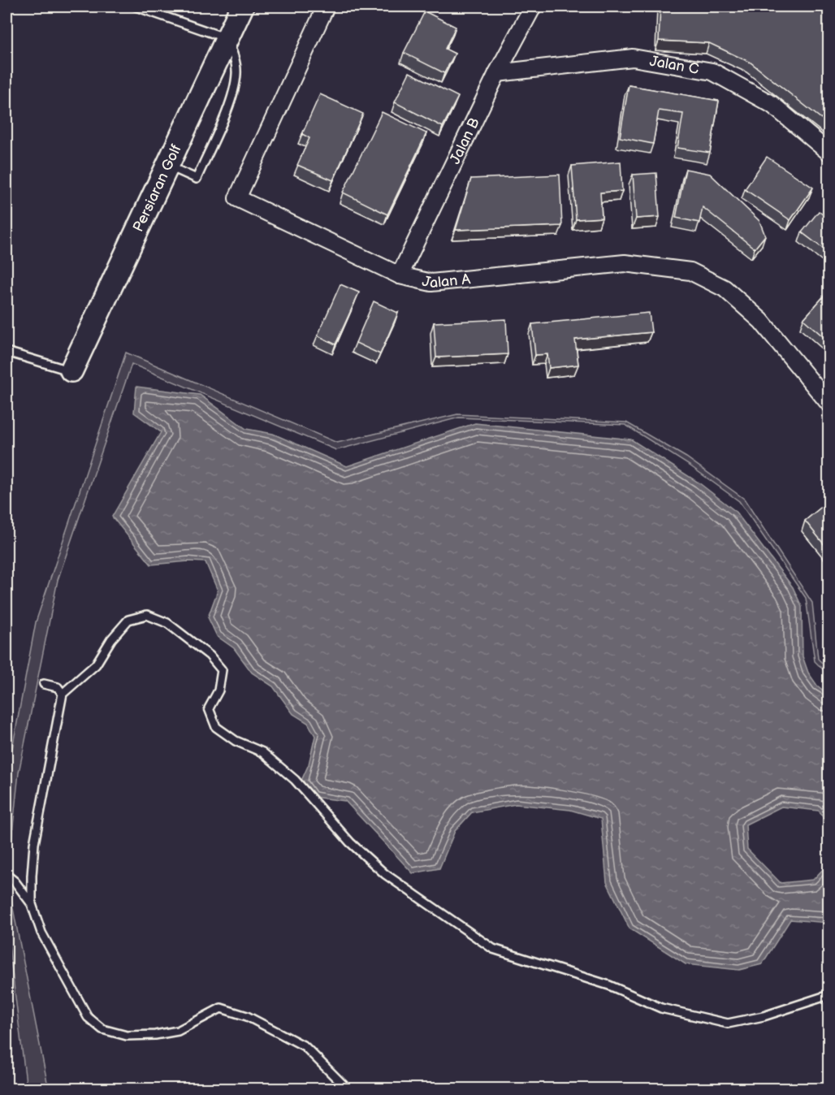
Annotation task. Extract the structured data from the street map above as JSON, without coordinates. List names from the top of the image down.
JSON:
{
  "streets": {
    "street": [
      "Jalan C",
      "Jalan B",
      "Persiaran Golf",
      "Jalan A"
    ]
  },
  "crossings": [
    ["Jalan C", "Jalan B"],
    ["Jalan B", "Jalan A"]
  ]
}
